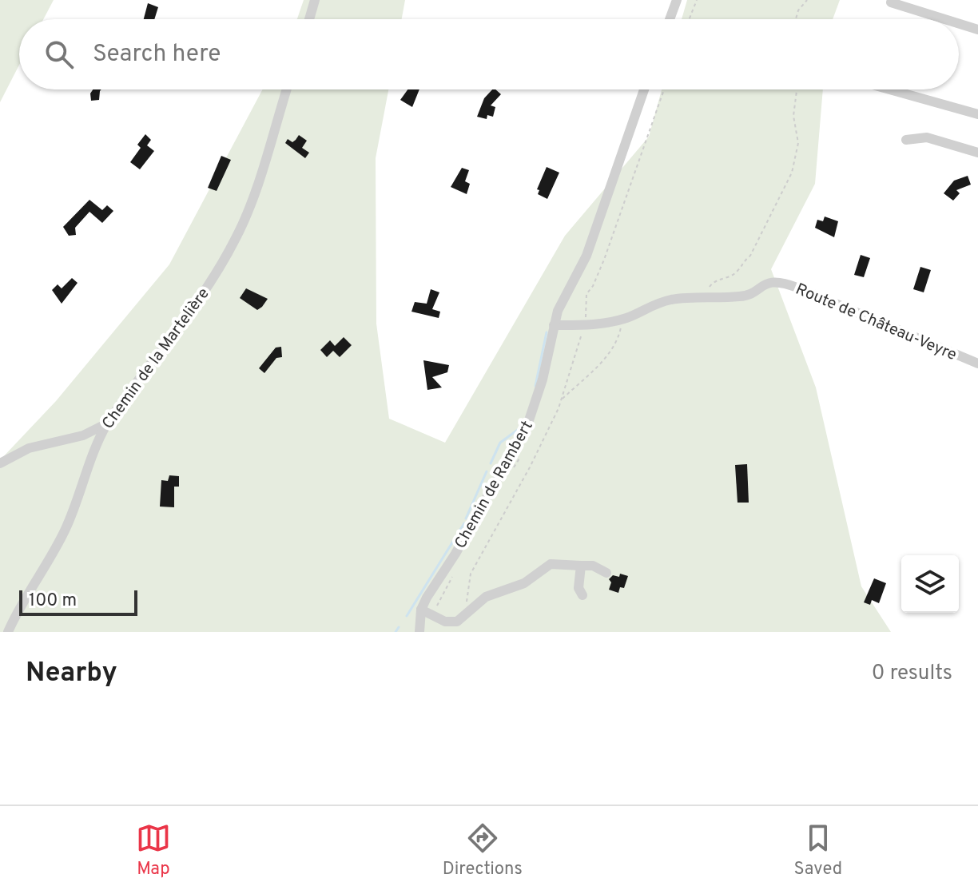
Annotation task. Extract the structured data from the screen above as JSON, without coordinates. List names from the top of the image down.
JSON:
{
  "streets": {
    "street": ["Route de Château-Veyre", "Chemin de la Martelière", "Chemin de Rambert"]
  },
  "crossings": [
    ["Route de Château-Veyre", "Chemin de Rambert"]
  ],
  "scale_bar": "100 m",
  "page": {
    "search": "Search here",
    "scale": "100 m",
    "heading": ["Nearby", "0 results"],
    "nav": ["Map", "Directions", "Saved"]
  }
}
